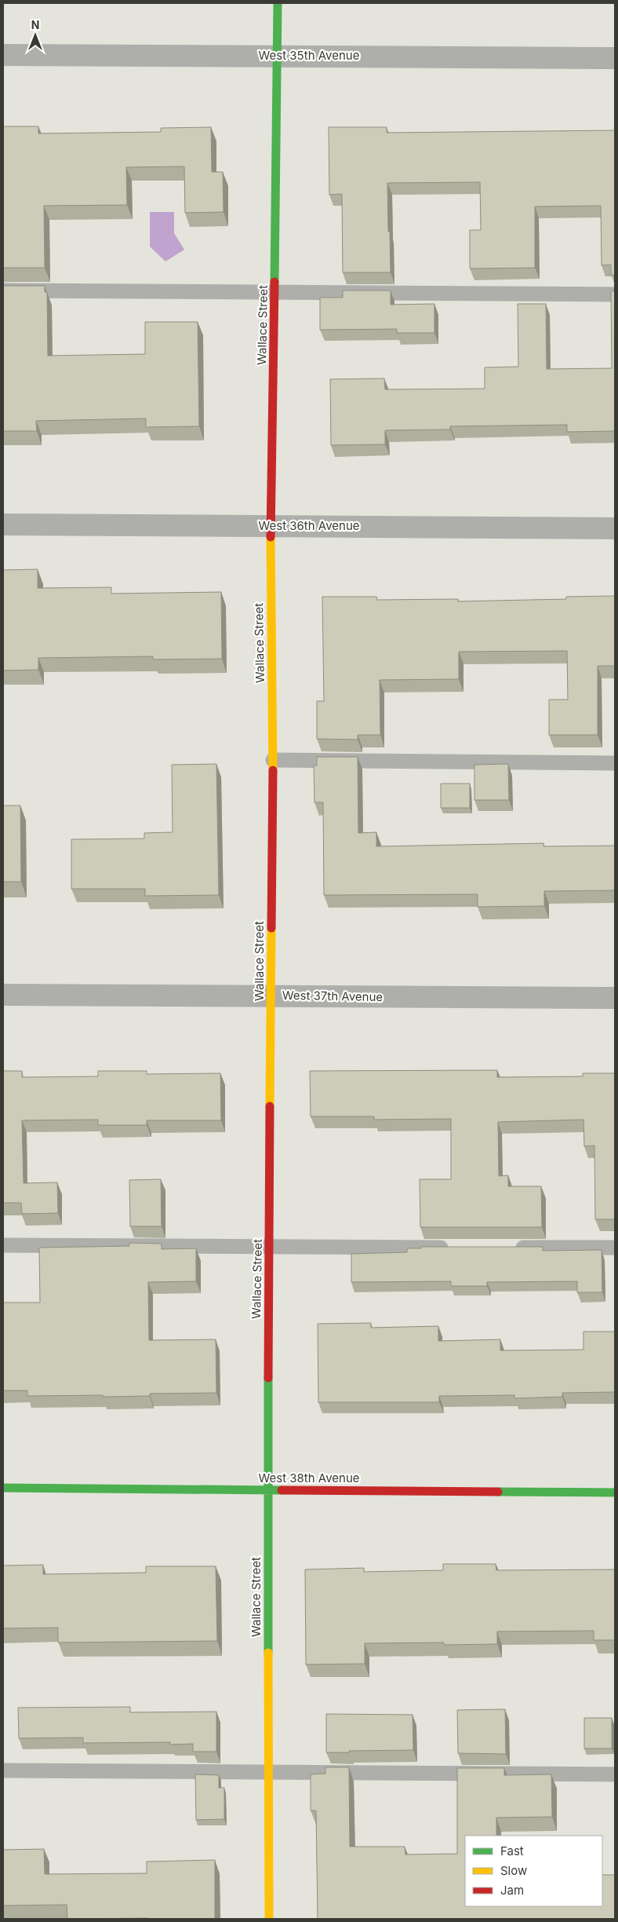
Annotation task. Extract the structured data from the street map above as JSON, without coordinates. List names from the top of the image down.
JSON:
{
  "streets": {
    "street": [
      "West 35th Avenue",
      "Wallace Street",
      "West 36th Avenue",
      "West 37th Avenue",
      "West 38th Avenue"
    ]
  },
  "crossings": [
    ["West 35th Avenue", "Wallace Street"],
    ["Wallace Street", "West 36th Avenue"],
    ["Wallace Street", "West 37th Avenue"],
    ["Wallace Street", "West 38th Avenue"]
  ],
  "legend": ["Fast", "Slow", "Jam"],
  "north": "top"
}
